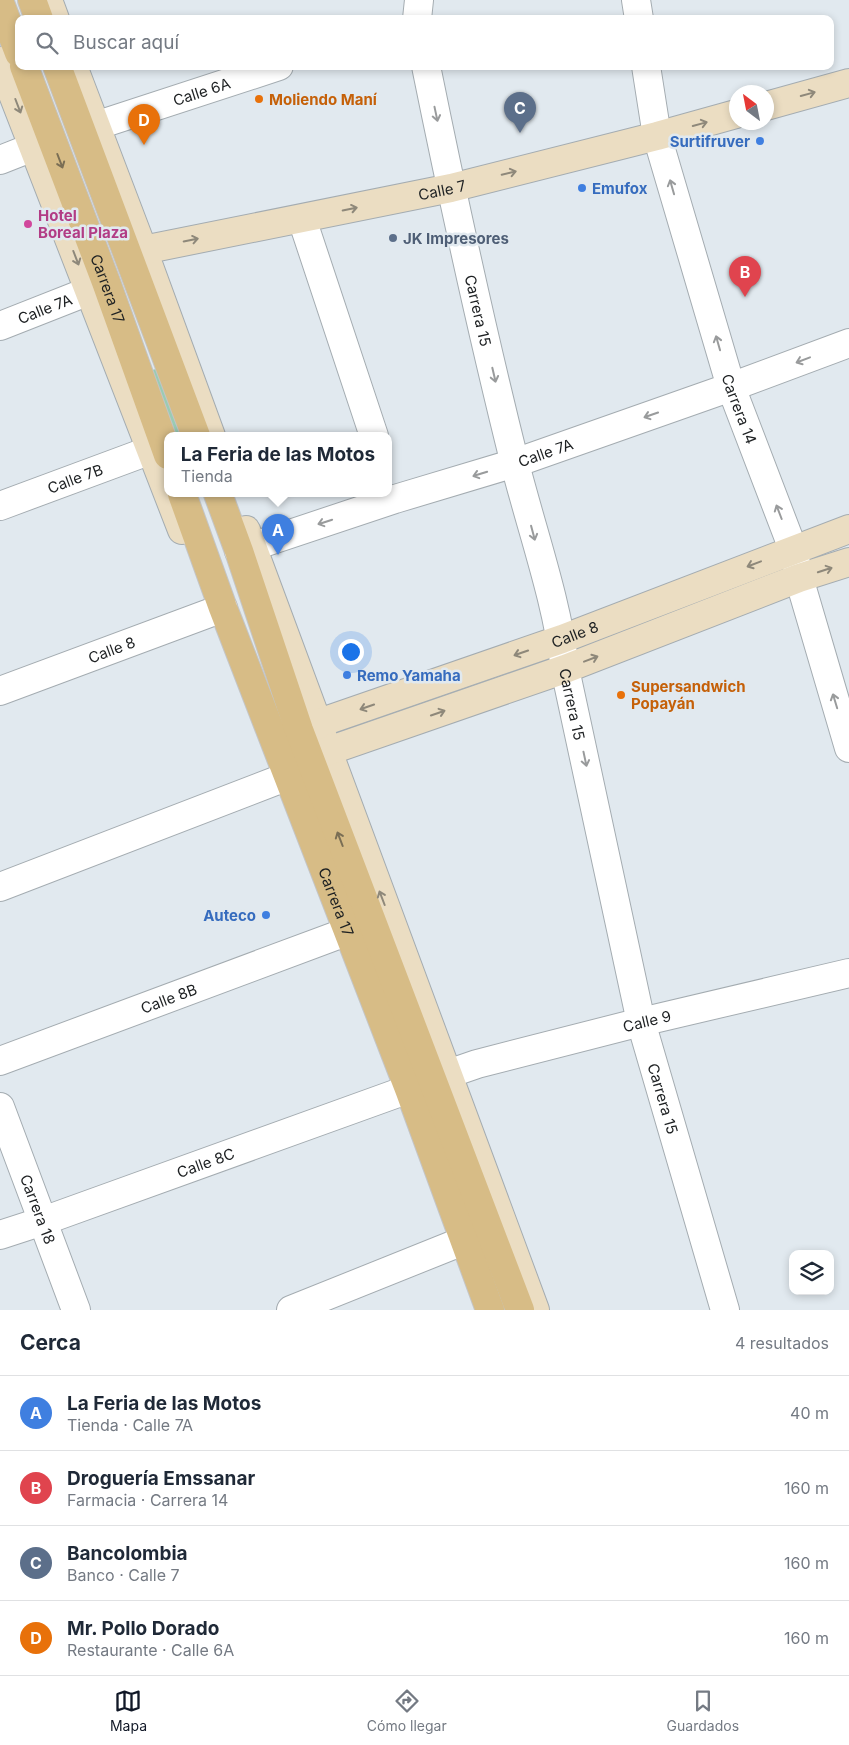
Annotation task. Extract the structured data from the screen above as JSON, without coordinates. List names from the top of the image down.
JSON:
{
  "streets": {
    "main road": ["Calle 7", "Carrera 17", "Calle 8"],
    "street": [
      "Calle 6A",
      "Calle 7A",
      "Carrera 15",
      "Carrera 14",
      "Calle 7B",
      "Calle 8B",
      "Calle 9",
      "Calle 8C",
      "Carrera 18"
    ]
  },
  "crossings": [
    ["Calle 7", "Carrera 15"],
    ["Calle 7", "Carrera 14"],
    ["Carrera 17", "Calle 7A"],
    ["Carrera 17", "Calle 7B"],
    ["Carrera 17", "Calle 8"],
    ["Carrera 17", "Calle 9"],
    ["Carrera 17", "Calle 8C"],
    ["Calle 7A", "Carrera 15"],
    ["Calle 7A", "Carrera 14"],
    ["Carrera 15", "Calle 8"],
    ["Carrera 15", "Calle 9"],
    ["Carrera 14", "Calle 8"],
    ["Calle 8C", "Carrera 18"]
  ],
  "one_way": [
    "Calle 7",
    "Calle 7A",
    "Carrera 15",
    "Carrera 14"
  ],
  "places": [
    "Moliendo Maní",
    "Surtifruver",
    "Emufox",
    "Hotel Boreal Plaza",
    "JK Impresores",
    "Remo Yamaha",
    "Supersandwich Popayán",
    "Auteco"
  ],
  "north": "top left",
  "page": {
    "search": "Buscar aquí",
    "pins": [
      "C",
      "D",
      "B",
      "A"
    ],
    "popup": ["La Feria de las Motos", "Tienda"],
    "heading": ["Cerca", "4 resultados"],
    "list": [
      {
        "mark": "A",
        "name": "La Feria de las Motos",
        "note": "Tienda · Calle 7A",
        "value": "40 m"
      },
      {
        "mark": "B",
        "name": "Droguería Emssanar",
        "note": "Farmacia · Carrera 14",
        "value": "160 m"
      },
      {
        "mark": "C",
        "name": "Bancolombia",
        "note": "Banco · Calle 7",
        "value": "160 m"
      },
      {
        "mark": "D",
        "name": "Mr. Pollo Dorado",
        "note": "Restaurante · Calle 6A",
        "value": "160 m"
      }
    ],
    "nav": ["Mapa", "Cómo llegar", "Guardados"]
  }
}
